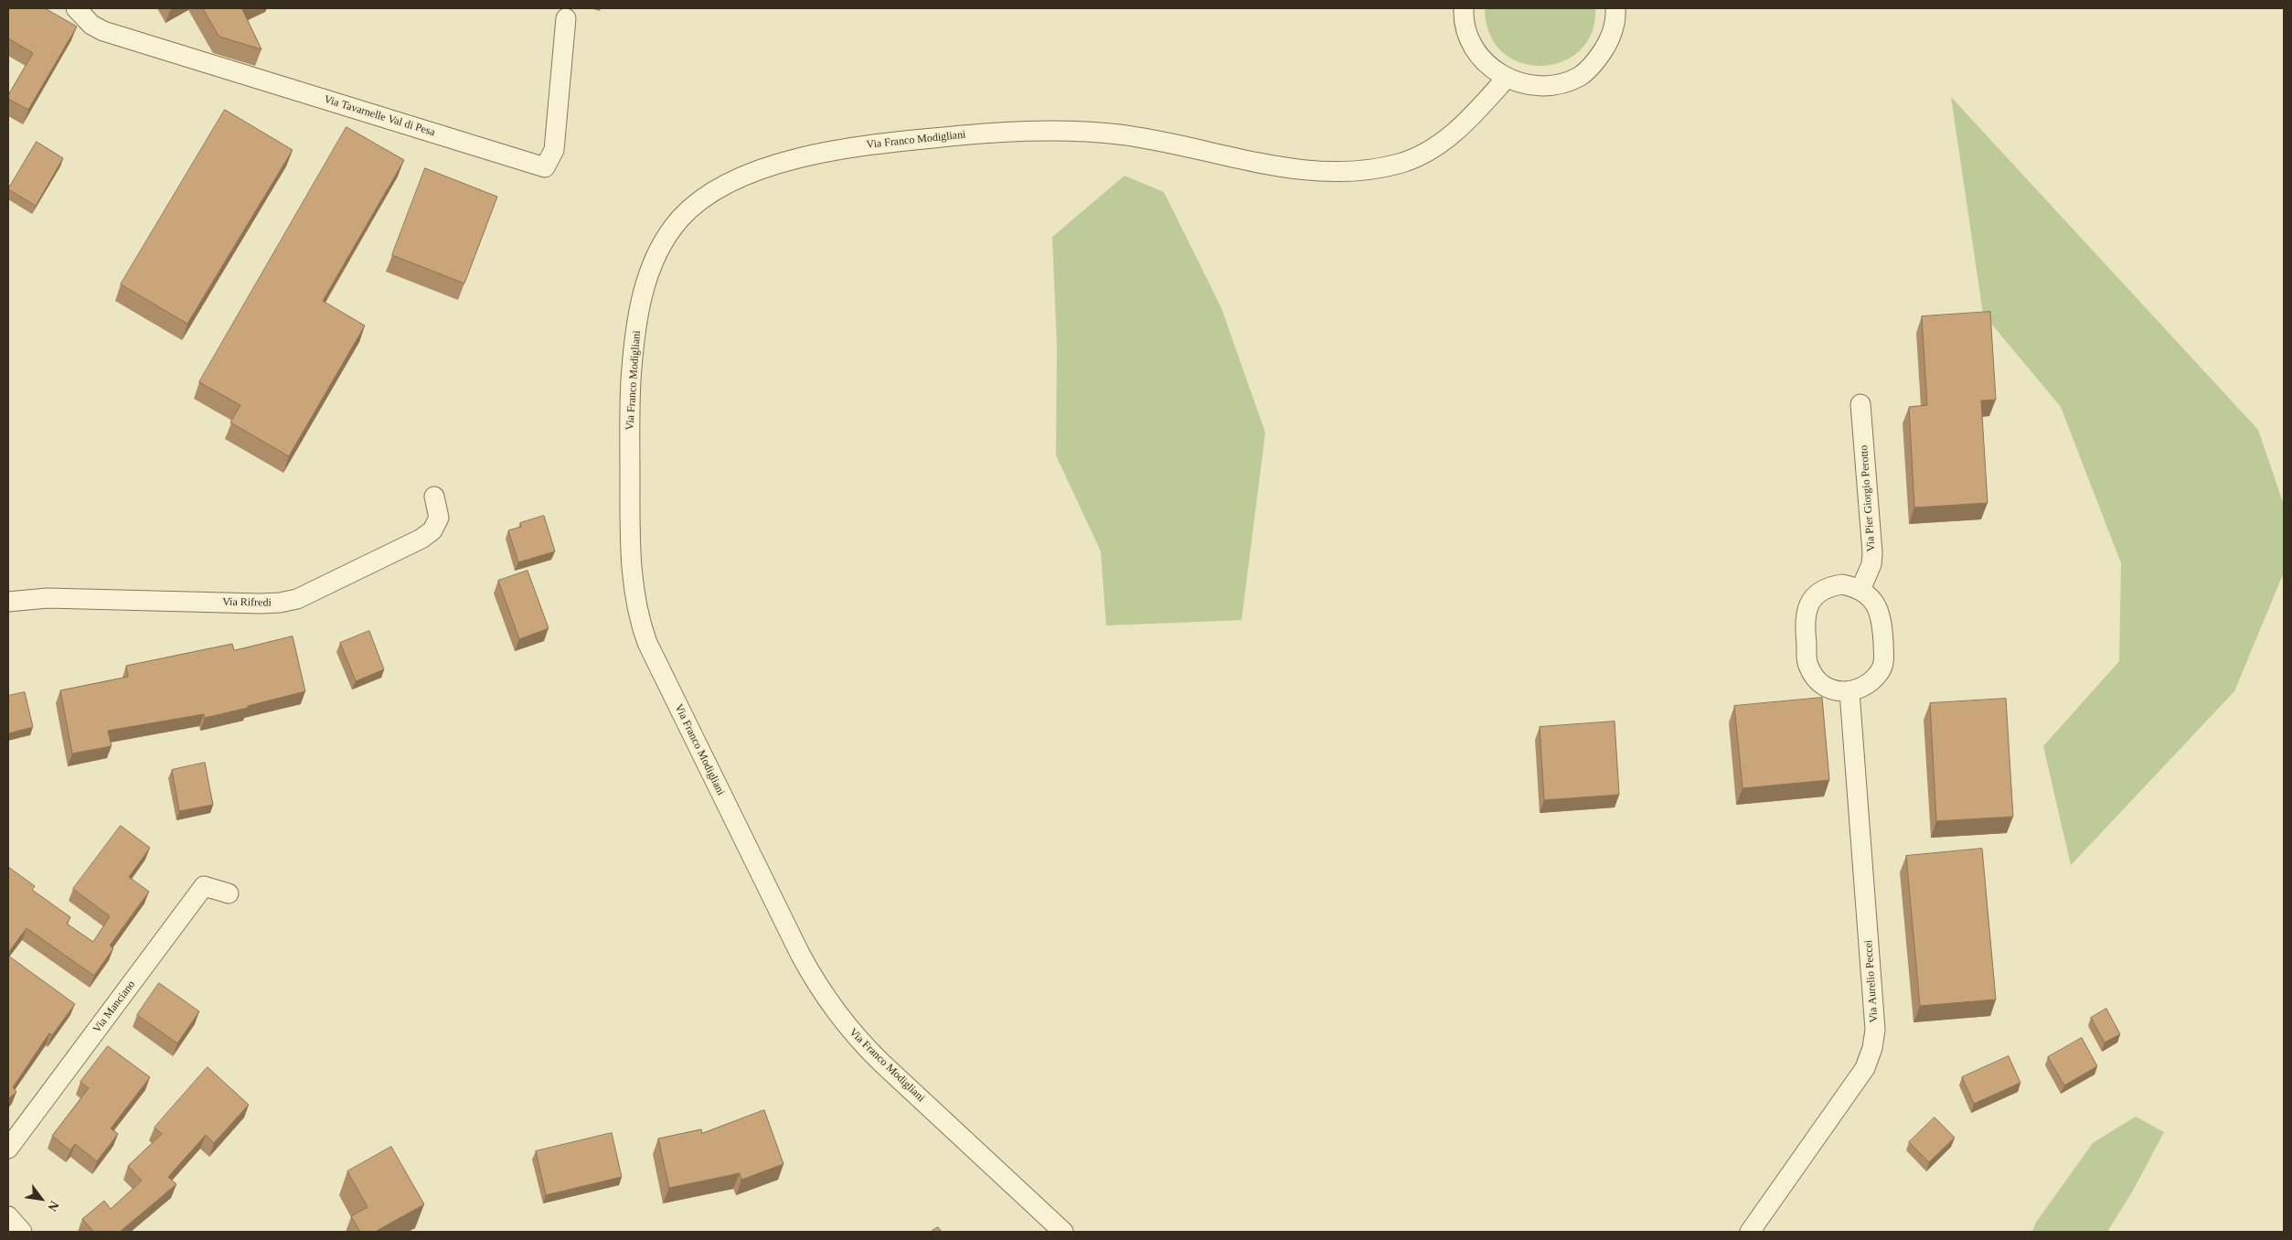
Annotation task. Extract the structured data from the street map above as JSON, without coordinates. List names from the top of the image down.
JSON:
{
  "streets": {
    "street": [
      "Via Tavarnelle Val di Pesa",
      "Via Franco Modigliani",
      "Via Pier Giorgio Perotto",
      "Via Rifredi",
      "Via Aurelio Peccei",
      "Via Manciano"
    ]
  },
  "crossings": [
    ["Via Pier Giorgio Perotto", "Via Aurelio Peccei"]
  ],
  "north": "bottom right"
}
